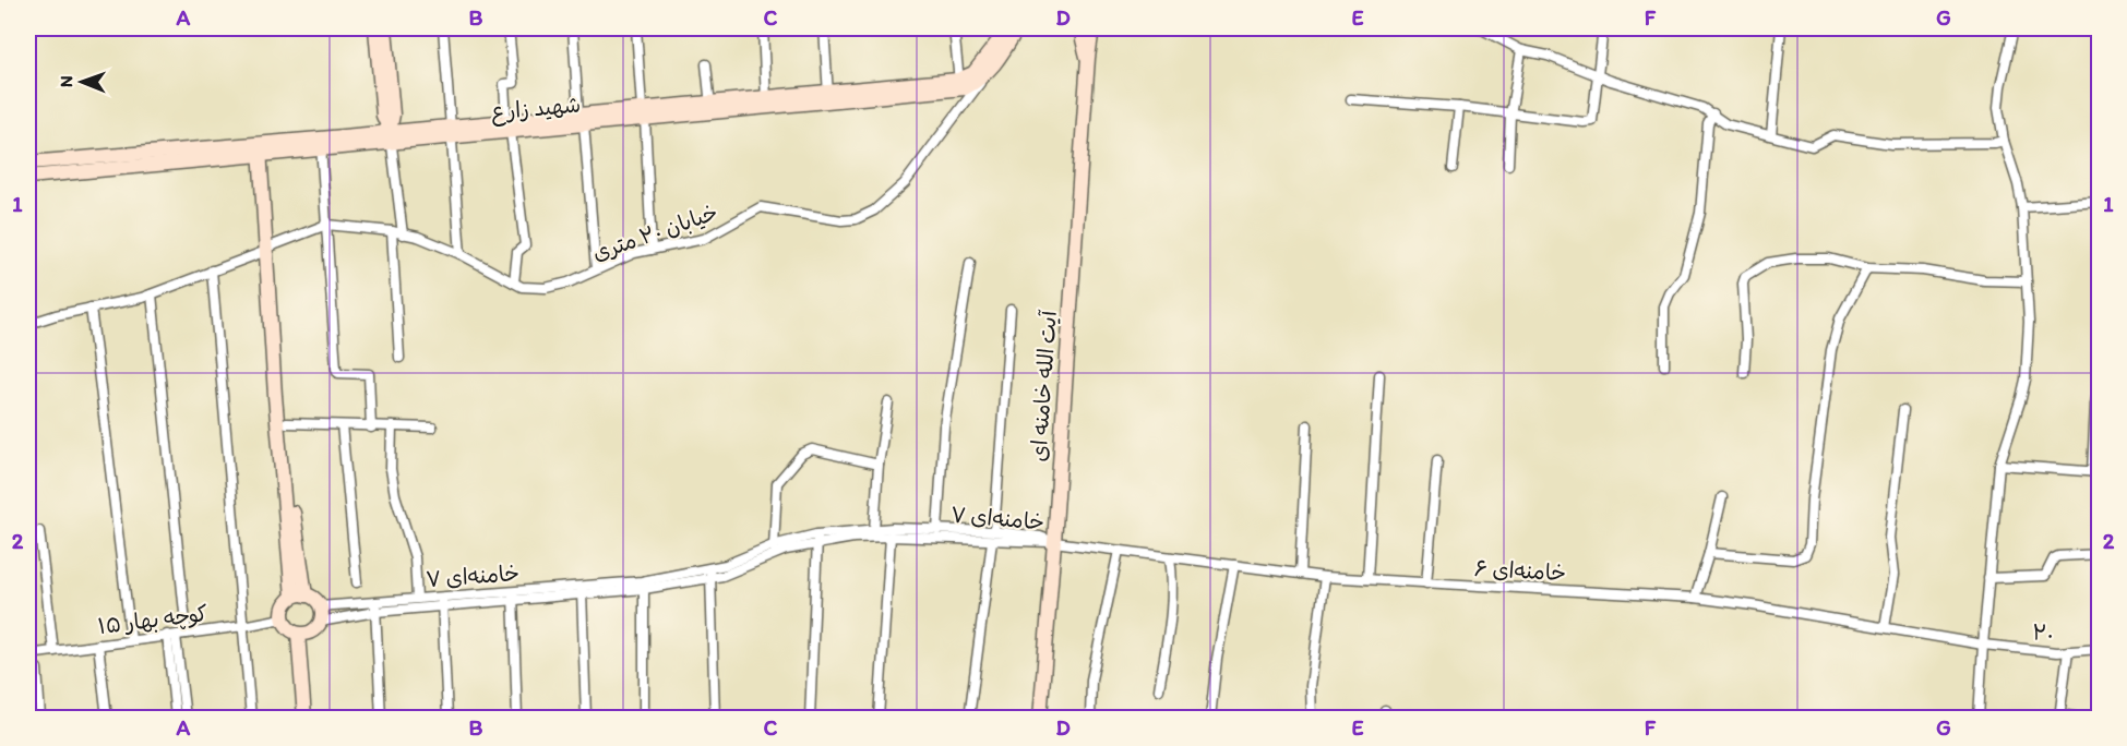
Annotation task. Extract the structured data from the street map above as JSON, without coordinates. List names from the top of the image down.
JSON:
{
  "streets": {
    "street": [
      "شهید زارع",
      "خیابان ۲۰ متری",
      "آیت الله خامنه ای",
      "خامنه‌ای ۷",
      "خامنه‌ای ۶",
      "کوچه بهار ۱۵",
      "۲۰"
    ]
  },
  "crossings": [
    ["شهید زارع", "خیابان ۲۰ متری"],
    ["آیت الله خامنه ای", "خامنه‌ای ۷"],
    ["آیت الله خامنه ای", "خامنه‌ای ۶"],
    ["خامنه‌ای ۷", "خامنه‌ای ۶"],
    ["خامنه‌ای ۷", "کوچه بهار ۱۵"],
    ["خامنه‌ای ۶", "۲۰"]
  ],
  "north": "left",
  "grid": {
    "columns": [
      "A",
      "B",
      "C",
      "D",
      "E",
      "F",
      "G"
    ],
    "rows": ["1", "2"]
  }
}
